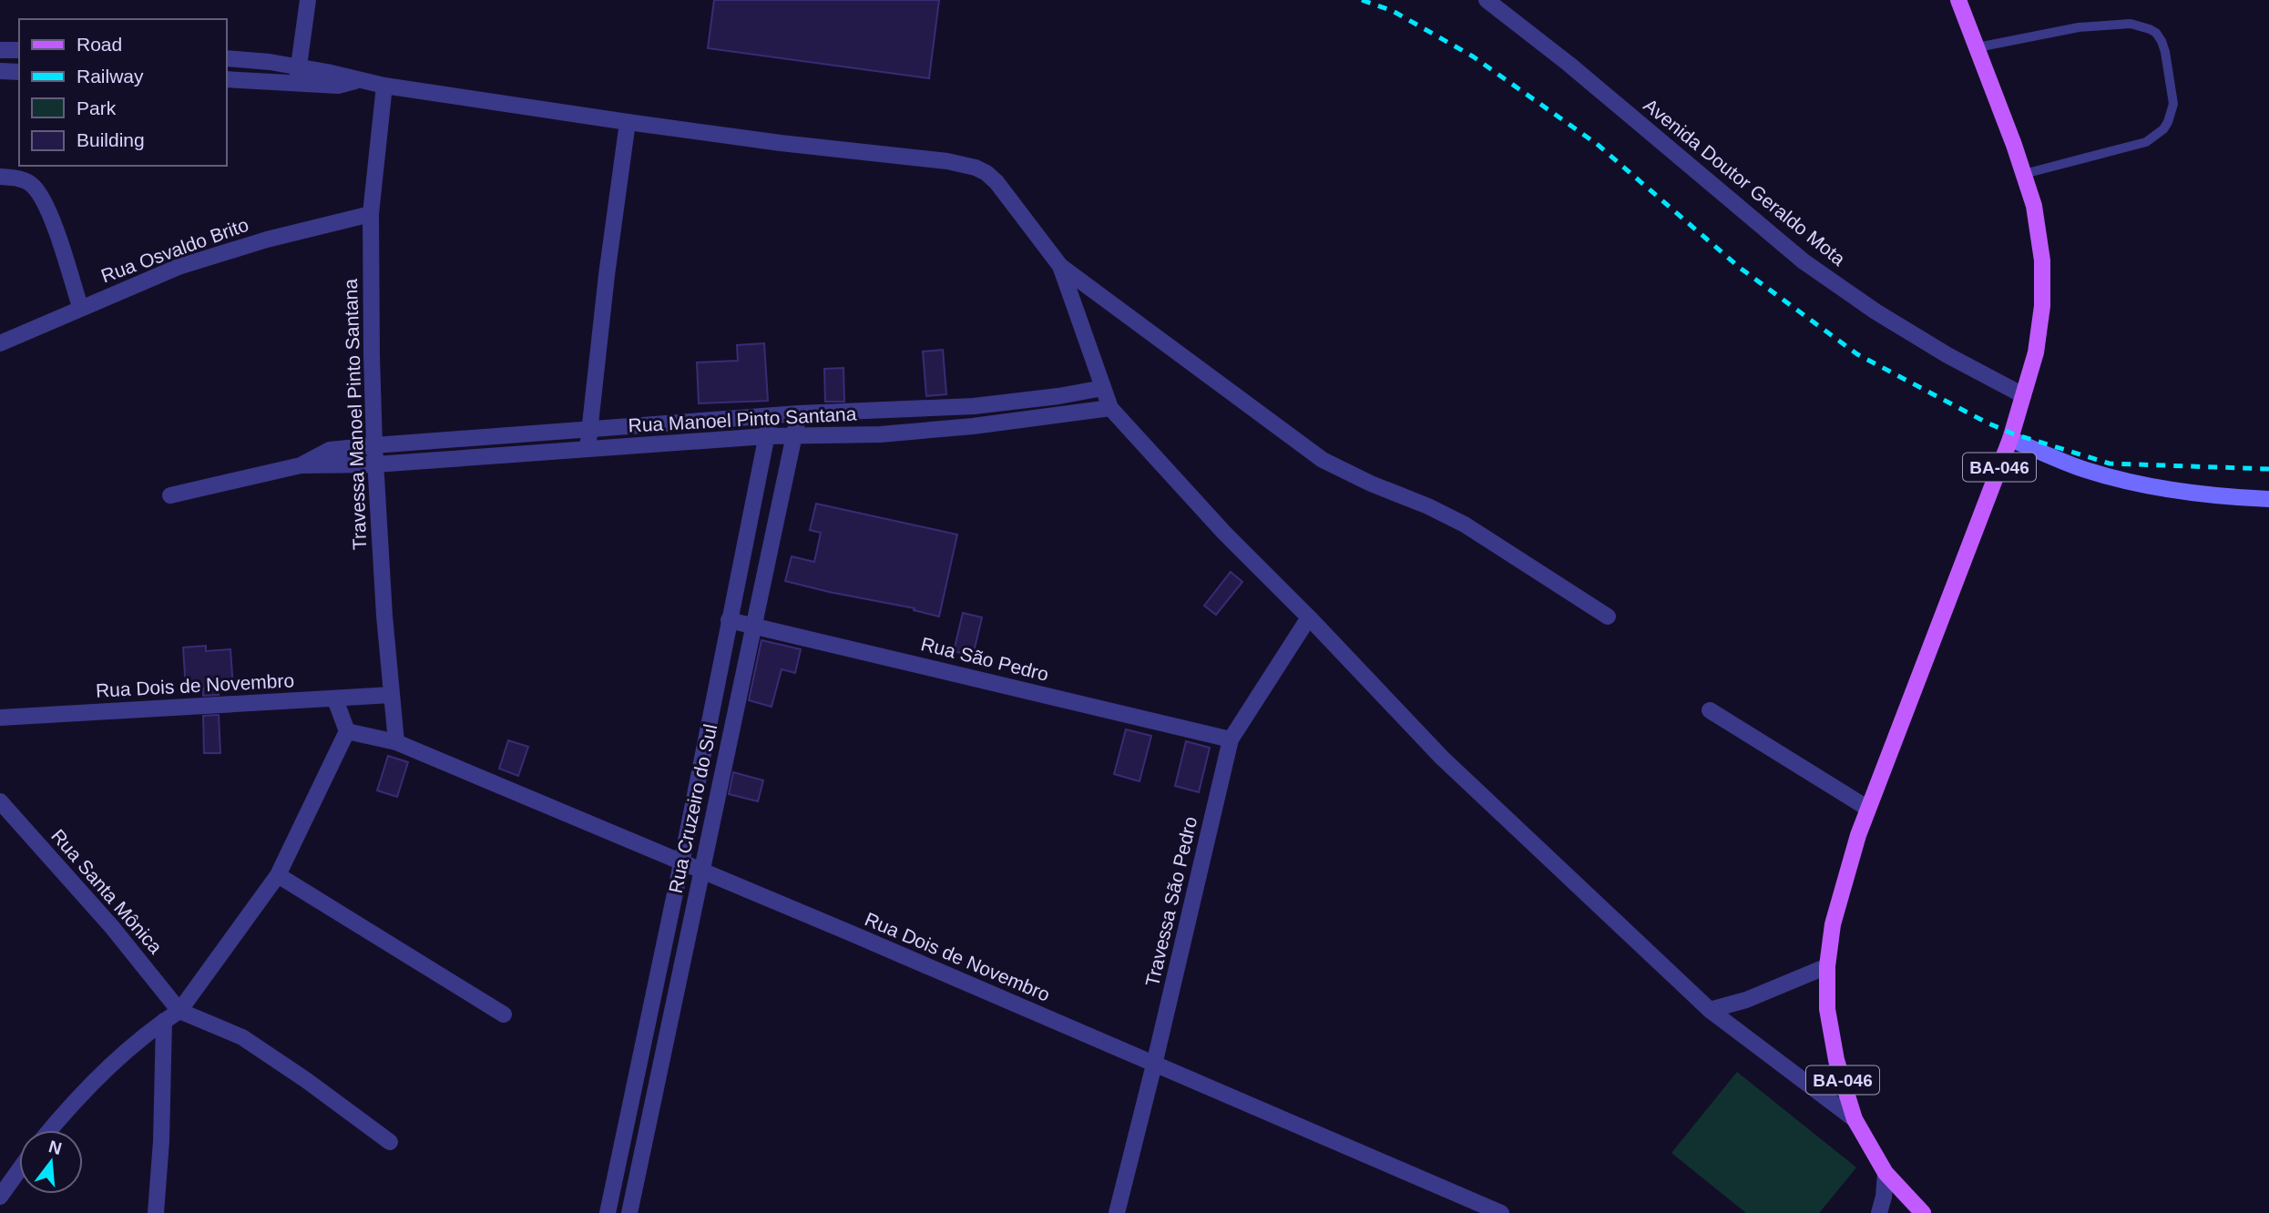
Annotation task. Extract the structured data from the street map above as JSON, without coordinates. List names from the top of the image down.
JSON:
{
  "streets": {
    "main road": ["BA-046"],
    "street": [
      "Avenida Doutor Geraldo Mota",
      "Rua Osvaldo Brito",
      "Travessa Manoel Pinto Santana",
      "Rua Manoel Pinto Santana",
      "Rua São Pedro",
      "Rua Dois de Novembro",
      "Rua Cruzeiro do Sul",
      "Rua Santa Mônica",
      "Travessa São Pedro"
    ]
  },
  "crossings": [
    ["Avenida Doutor Geraldo Mota", "BA-046"],
    ["Rua Osvaldo Brito", "Travessa Manoel Pinto Santana"],
    ["Travessa Manoel Pinto Santana", "Rua Manoel Pinto Santana"],
    ["Travessa Manoel Pinto Santana", "Rua Dois de Novembro"],
    ["Rua Manoel Pinto Santana", "Rua Cruzeiro do Sul"],
    ["Rua São Pedro", "Rua Cruzeiro do Sul"],
    ["Rua São Pedro", "Travessa São Pedro"],
    ["Rua Dois de Novembro", "Rua Cruzeiro do Sul"],
    ["Rua Dois de Novembro", "Travessa São Pedro"]
  ],
  "legend": [
    "Road",
    "Railway",
    "Park",
    "Building"
  ],
  "north": "top"
}
